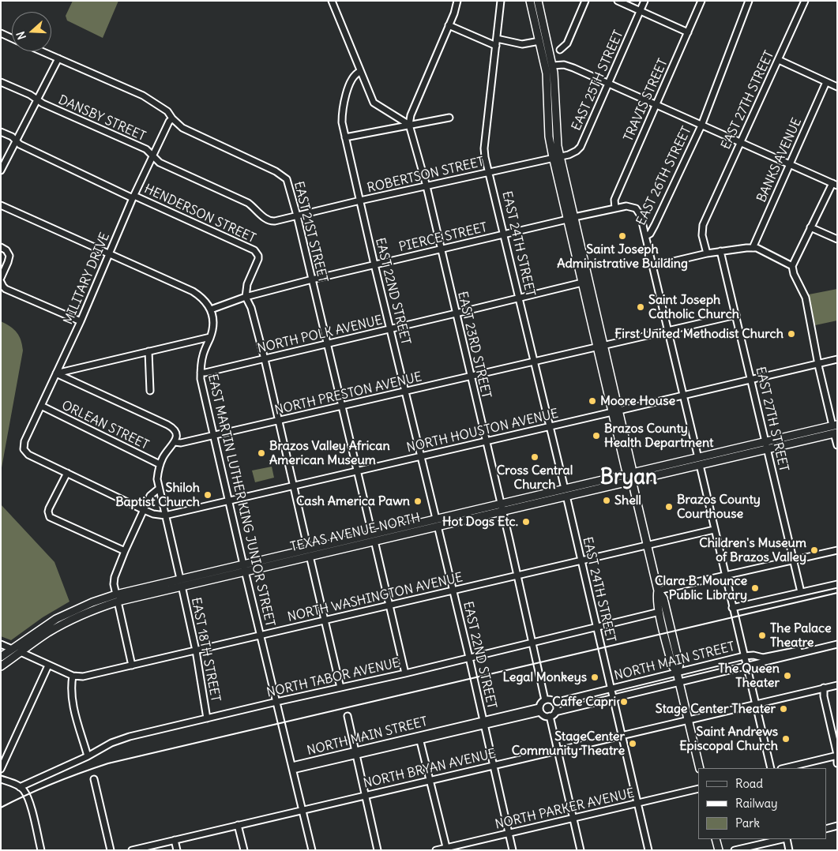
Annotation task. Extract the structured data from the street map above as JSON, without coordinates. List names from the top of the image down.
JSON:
{
  "streets": {
    "main road": ["TEXAS AVENUE NORTH"],
    "street": [
      "EAST 25TH STREET",
      "TRAVIS STREET",
      "EAST 27TH STREET",
      "DANSBY STREET",
      "BANKS AVENUE",
      "ROBERTSON STREET",
      "EAST 26TH STREET",
      "HENDERSON STREET",
      "EAST 21ST STREET",
      "PIERCE STREET",
      "EAST 24TH STREET",
      "MILITARY DRIVE",
      "EAST 22ND STREET",
      "NORTH POLK AVENUE",
      "EAST 23RD STREET",
      "NORTH PRESTON AVENUE",
      "ORLEAN STREET",
      "NORTH HOUSTON AVENUE",
      "EAST MARTIN LUTHER KING JUNIOR STREET",
      "NORTH WASHINGTON AVENUE",
      "EAST 18TH STREET",
      "NORTH MAIN STREET",
      "NORTH TABOR AVENUE",
      "NORTH BRYAN AVENUE",
      "NORTH PARKER AVENUE"
    ]
  },
  "crossings": [
    ["EAST 25TH STREET", "ROBERTSON STREET"],
    ["TRAVIS STREET", "PIERCE STREET"],
    ["EAST 27TH STREET", "NORTH PRESTON AVENUE"],
    ["EAST 27TH STREET", "NORTH HOUSTON AVENUE"],
    ["EAST 27TH STREET", "TEXAS AVENUE NORTH"],
    ["DANSBY STREET", "ROBERTSON STREET"],
    ["DANSBY STREET", "EAST 21ST STREET"],
    ["DANSBY STREET", "MILITARY DRIVE"],
    ["ROBERTSON STREET", "EAST 21ST STREET"],
    ["ROBERTSON STREET", "EAST 24TH STREET"],
    ["ROBERTSON STREET", "EAST 22ND STREET"],
    ["ROBERTSON STREET", "EAST 23RD STREET"],
    ["EAST 26TH STREET", "PIERCE STREET"],
    ["EAST 26TH STREET", "NORTH PRESTON AVENUE"],
    ["EAST 26TH STREET", "NORTH HOUSTON AVENUE"],
    ["EAST 26TH STREET", "TEXAS AVENUE NORTH"],
    ["EAST 26TH STREET", "NORTH WASHINGTON AVENUE"],
    ["EAST 26TH STREET", "NORTH MAIN STREET"],
    ["EAST 26TH STREET", "NORTH BRYAN AVENUE"],
    ["HENDERSON STREET", "PIERCE STREET"],
    ["HENDERSON STREET", "MILITARY DRIVE"],
    ["EAST 21ST STREET", "PIERCE STREET"],
    ["EAST 21ST STREET", "MILITARY DRIVE"],
    ["EAST 21ST STREET", "NORTH POLK AVENUE"],
    ["EAST 21ST STREET", "NORTH PRESTON AVENUE"],
    ["EAST 21ST STREET", "NORTH HOUSTON AVENUE"],
    ["EAST 21ST STREET", "TEXAS AVENUE NORTH"],
    ["EAST 21ST STREET", "NORTH WASHINGTON AVENUE"],
    ["EAST 21ST STREET", "NORTH TABOR AVENUE"],
    ["PIERCE STREET", "EAST 24TH STREET"],
    ["PIERCE STREET", "EAST 22ND STREET"],
    ["PIERCE STREET", "EAST 23RD STREET"],
    ["PIERCE STREET", "EAST MARTIN LUTHER KING JUNIOR STREET"],
    ["EAST 24TH STREET", "NORTH POLK AVENUE"],
    ["EAST 24TH STREET", "NORTH PRESTON AVENUE"],
    ["EAST 24TH STREET", "NORTH HOUSTON AVENUE"],
    ["EAST 24TH STREET", "TEXAS AVENUE NORTH"],
    ["EAST 24TH STREET", "NORTH WASHINGTON AVENUE"],
    ["EAST 24TH STREET", "NORTH MAIN STREET"],
    ["EAST 24TH STREET", "NORTH TABOR AVENUE"],
    ["EAST 24TH STREET", "NORTH BRYAN AVENUE"],
    ["EAST 24TH STREET", "NORTH PARKER AVENUE"],
    ["MILITARY DRIVE", "ORLEAN STREET"],
    ["MILITARY DRIVE", "NORTH HOUSTON AVENUE"],
    ["EAST 22ND STREET", "NORTH POLK AVENUE"],
    ["EAST 22ND STREET", "NORTH PRESTON AVENUE"],
    ["EAST 22ND STREET", "NORTH HOUSTON AVENUE"],
    ["EAST 22ND STREET", "TEXAS AVENUE NORTH"],
    ["EAST 22ND STREET", "NORTH WASHINGTON AVENUE"],
    ["EAST 22ND STREET", "NORTH MAIN STREET"],
    ["EAST 22ND STREET", "NORTH TABOR AVENUE"],
    ["EAST 22ND STREET", "NORTH BRYAN AVENUE"],
    ["EAST 22ND STREET", "NORTH PARKER AVENUE"],
    ["NORTH POLK AVENUE", "EAST 23RD STREET"],
    ["NORTH POLK AVENUE", "EAST MARTIN LUTHER KING JUNIOR STREET"],
    ["EAST 23RD STREET", "NORTH PRESTON AVENUE"],
    ["EAST 23RD STREET", "NORTH HOUSTON AVENUE"],
    ["EAST 23RD STREET", "TEXAS AVENUE NORTH"],
    ["EAST 23RD STREET", "NORTH WASHINGTON AVENUE"],
    ["EAST 23RD STREET", "NORTH MAIN STREET"],
    ["EAST 23RD STREET", "NORTH TABOR AVENUE"],
    ["NORTH PRESTON AVENUE", "EAST MARTIN LUTHER KING JUNIOR STREET"],
    ["NORTH PRESTON AVENUE", "EAST 18TH STREET"],
    ["ORLEAN STREET", "EAST 18TH STREET"],
    ["NORTH HOUSTON AVENUE", "EAST MARTIN LUTHER KING JUNIOR STREET"],
    ["NORTH HOUSTON AVENUE", "EAST 18TH STREET"],
    ["EAST MARTIN LUTHER KING JUNIOR STREET", "TEXAS AVENUE NORTH"],
    ["EAST MARTIN LUTHER KING JUNIOR STREET", "NORTH WASHINGTON AVENUE"],
    ["EAST MARTIN LUTHER KING JUNIOR STREET", "NORTH MAIN STREET"],
    ["EAST MARTIN LUTHER KING JUNIOR STREET", "NORTH TABOR AVENUE"],
    ["EAST MARTIN LUTHER KING JUNIOR STREET", "NORTH BRYAN AVENUE"],
    ["TEXAS AVENUE NORTH", "NORTH WASHINGTON AVENUE"],
    ["TEXAS AVENUE NORTH", "EAST 18TH STREET"],
    ["NORTH WASHINGTON AVENUE", "EAST 18TH STREET"],
    ["EAST 18TH STREET", "NORTH TABOR AVENUE"]
  ],
  "districts": ["Bryan"],
  "places": [
    "Saint Joseph Administrative Building",
    "Saint Joseph Catholic Church",
    "First United Methodist Church",
    "Moore House",
    "Brazos County Health Department",
    "Brazos Valley African American Museum",
    "Cross Central Church",
    "Shiloh Baptist Church",
    "Shell",
    "Cash America Pawn",
    "Brazos County Courthouse",
    "Hot Dogs Etc.",
    "Children's Museum of Brazos Valley",
    "Clara B. Mounce Public Library",
    "The Palace Theatre",
    "The Queen Theater",
    "Legal Monkeys",
    "Caffe Capri",
    "Stage Center Theater",
    "Saint Andrews Episcopal Church",
    "StageCenter Community Theatre"
  ],
  "legend": ["Road", "Railway", "Park"],
  "north": "left"
}
